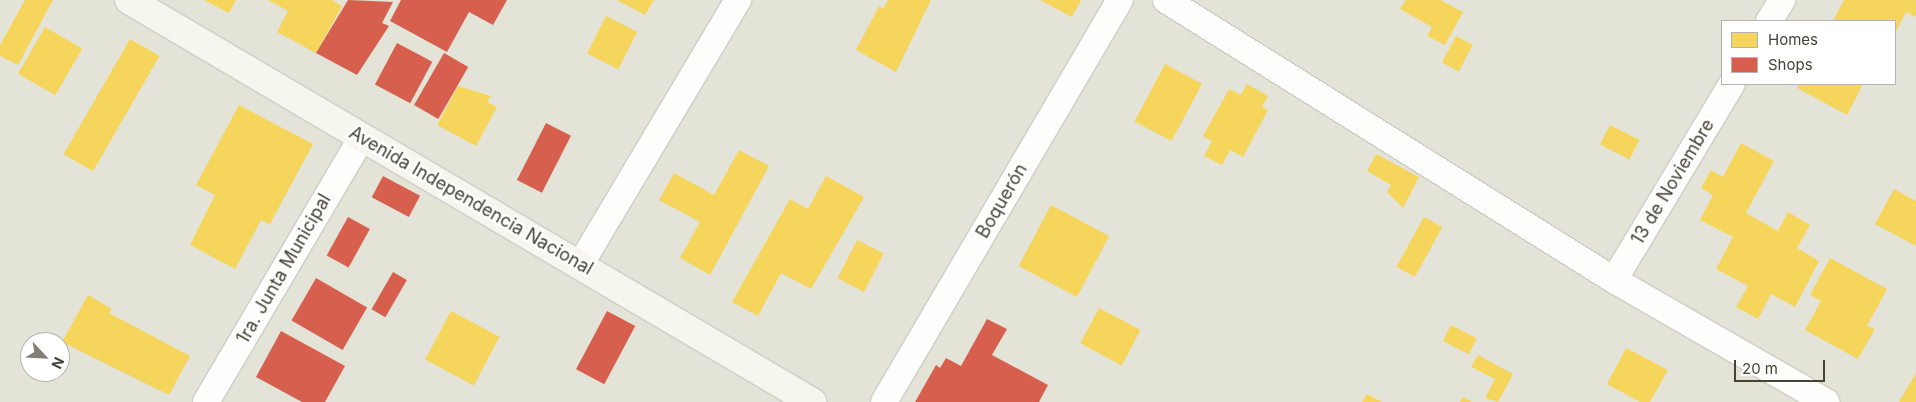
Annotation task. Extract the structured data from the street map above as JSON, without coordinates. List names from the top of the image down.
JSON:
{
  "streets": {
    "main road": ["Avenida Independencia Nacional"],
    "street": ["13 de Noviembre", "Boquerón", "1ra. Junta Municipal"]
  },
  "crossings": [
    ["Avenida Independencia Nacional", "1ra. Junta Municipal"]
  ],
  "legend": ["Homes", "Shops"],
  "scale_bar": "20 m",
  "north": "bottom right"
}
